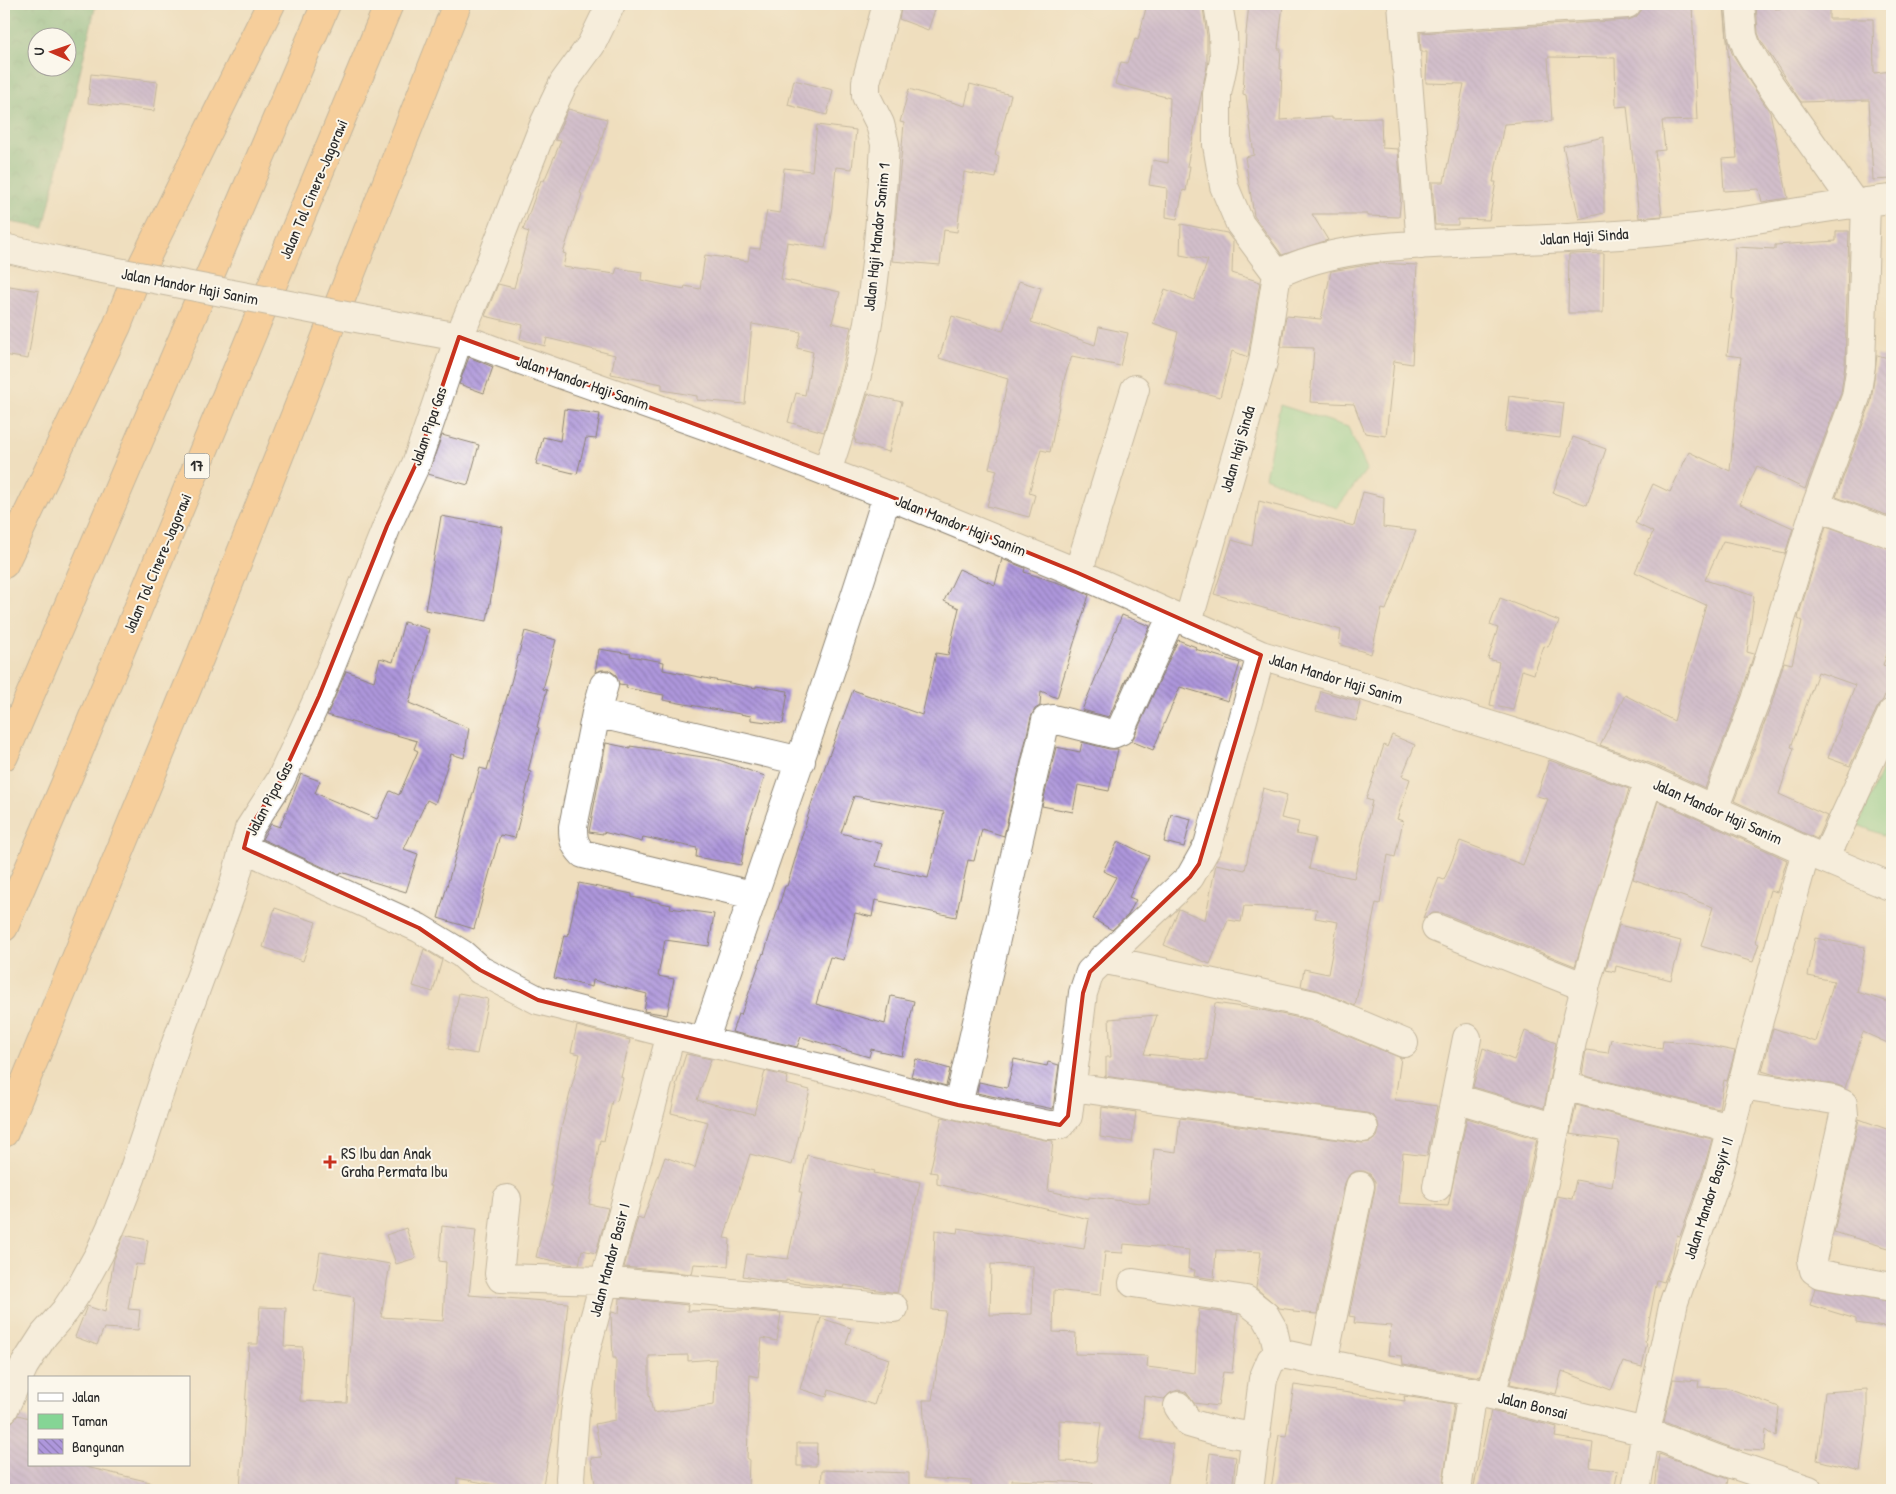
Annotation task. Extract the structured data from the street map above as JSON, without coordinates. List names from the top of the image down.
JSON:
{
  "streets": {
    "highway": ["Jalan Tol Cinere–Jagorawi", "17"],
    "street": [
      "Jalan Haji Sinda",
      "Jalan Haji Mandor Sanim 1",
      "Jalan Mandor Haji Sanim",
      "Jalan Pipa Gas",
      "Jalan Mandor Basyir II",
      "Jalan Mandor Basir I",
      "Jalan Bonsai"
    ]
  },
  "crossings": [
    ["Jalan Haji Sinda", "Jalan Mandor Haji Sanim"],
    ["Jalan Haji Mandor Sanim 1", "Jalan Mandor Haji Sanim"],
    ["Jalan Mandor Haji Sanim", "Jalan Pipa Gas"],
    ["Jalan Mandor Haji Sanim", "Jalan Mandor Basyir II"],
    ["Jalan Mandor Basyir II", "Jalan Bonsai"]
  ],
  "places": {
    "health": ["RS Ibu dan Anak Graha Permata Ibu"]
  },
  "legend": ["Jalan", "Taman", "Bangunan"],
  "north": "left"
}
